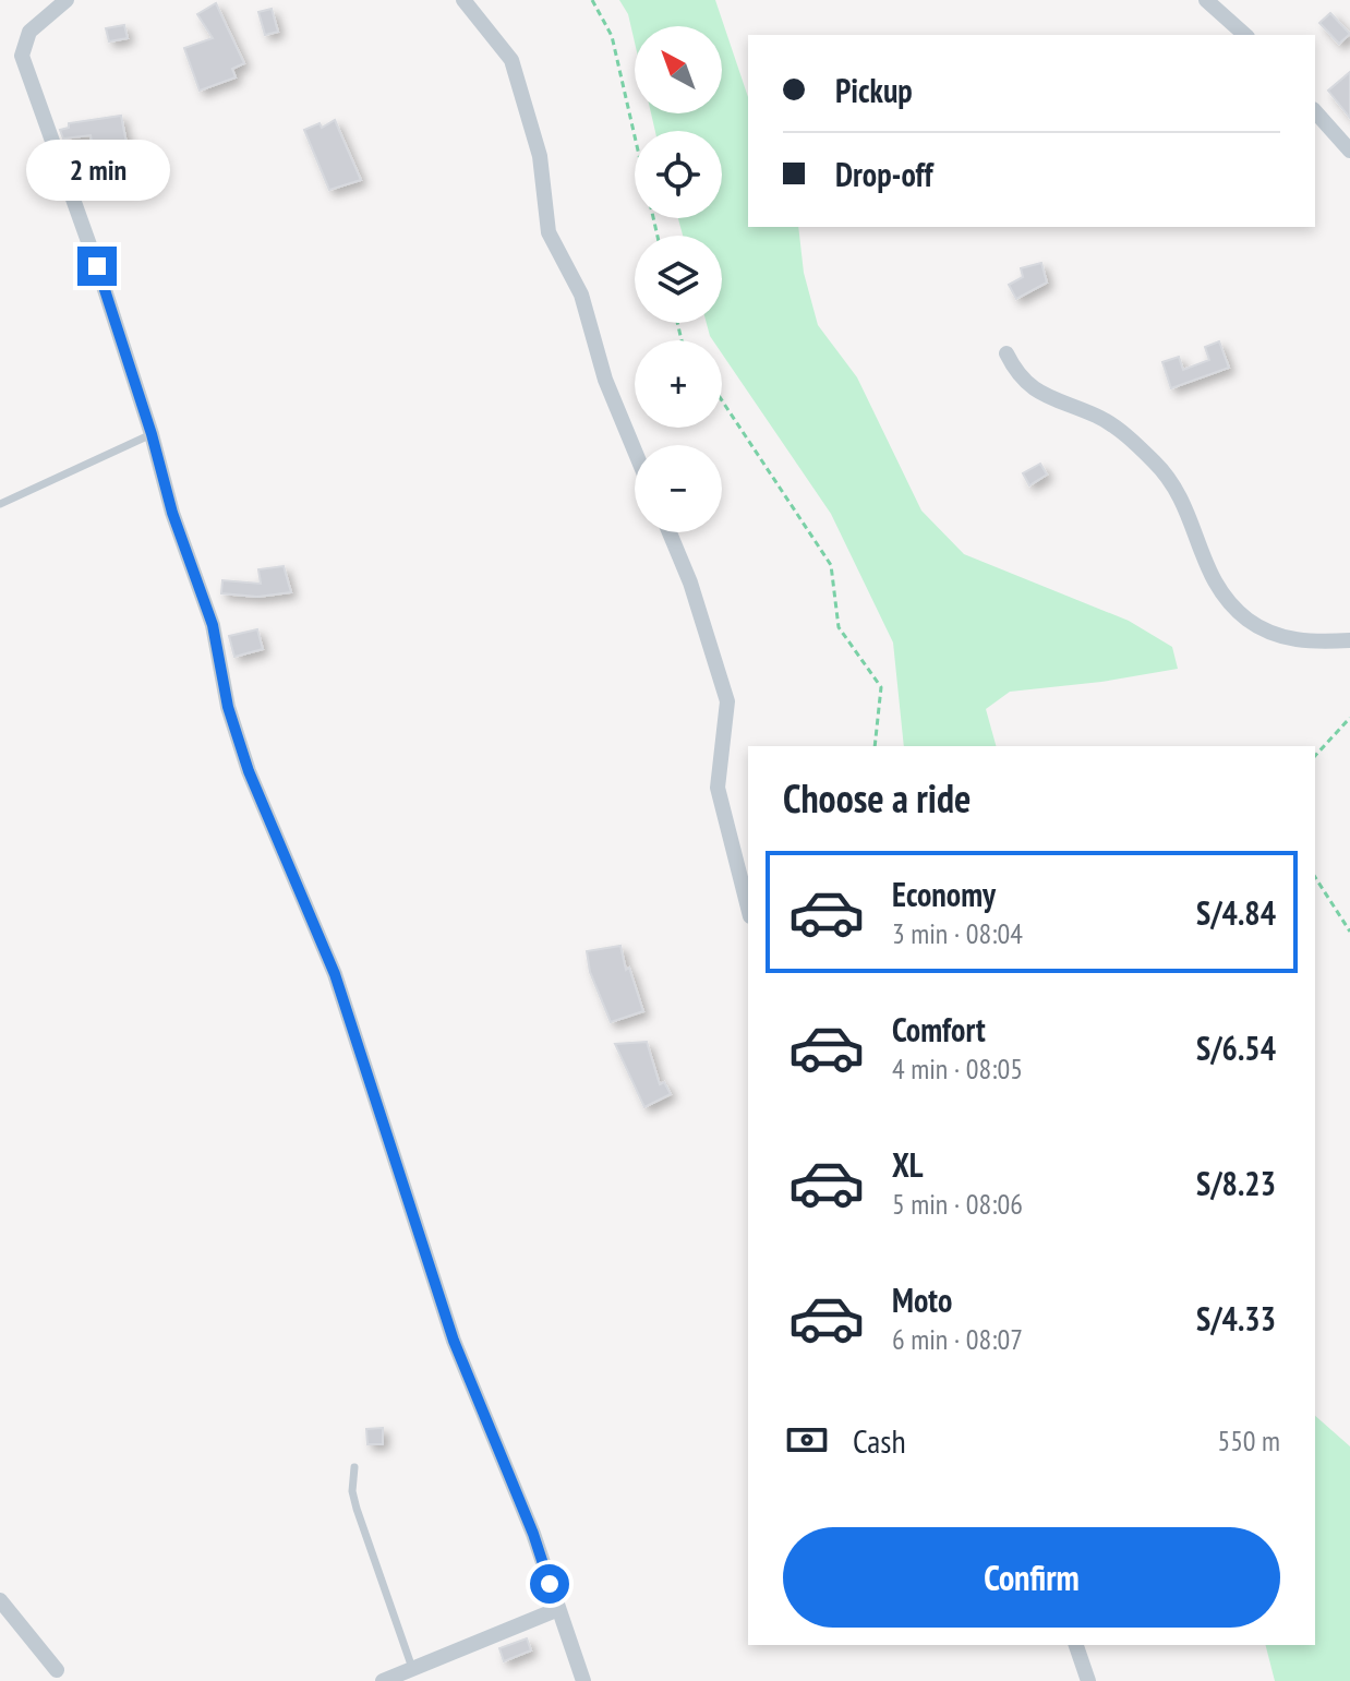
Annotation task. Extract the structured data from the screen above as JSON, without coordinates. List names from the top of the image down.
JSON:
{
  "north": "top left",
  "page": {
    "map_buttons": ["+", "−"],
    "banner": ["Pickup", "Drop-off"],
    "bubble": "2 min",
    "heading": "Choose a ride",
    "list": [
      {
        "name": "Economy",
        "note": "3 min · 08:04",
        "value": "S/4.84"
      },
      {
        "name": "Comfort",
        "note": "4 min · 08:05",
        "value": "S/6.54"
      },
      {
        "name": "XL",
        "note": "5 min · 08:06",
        "value": "S/8.23"
      },
      {
        "name": "Moto",
        "note": "6 min · 08:07",
        "value": "S/4.33"
      }
    ],
    "pay": ["Cash", "550 m"],
    "buttons": "Confirm"
  }
}
